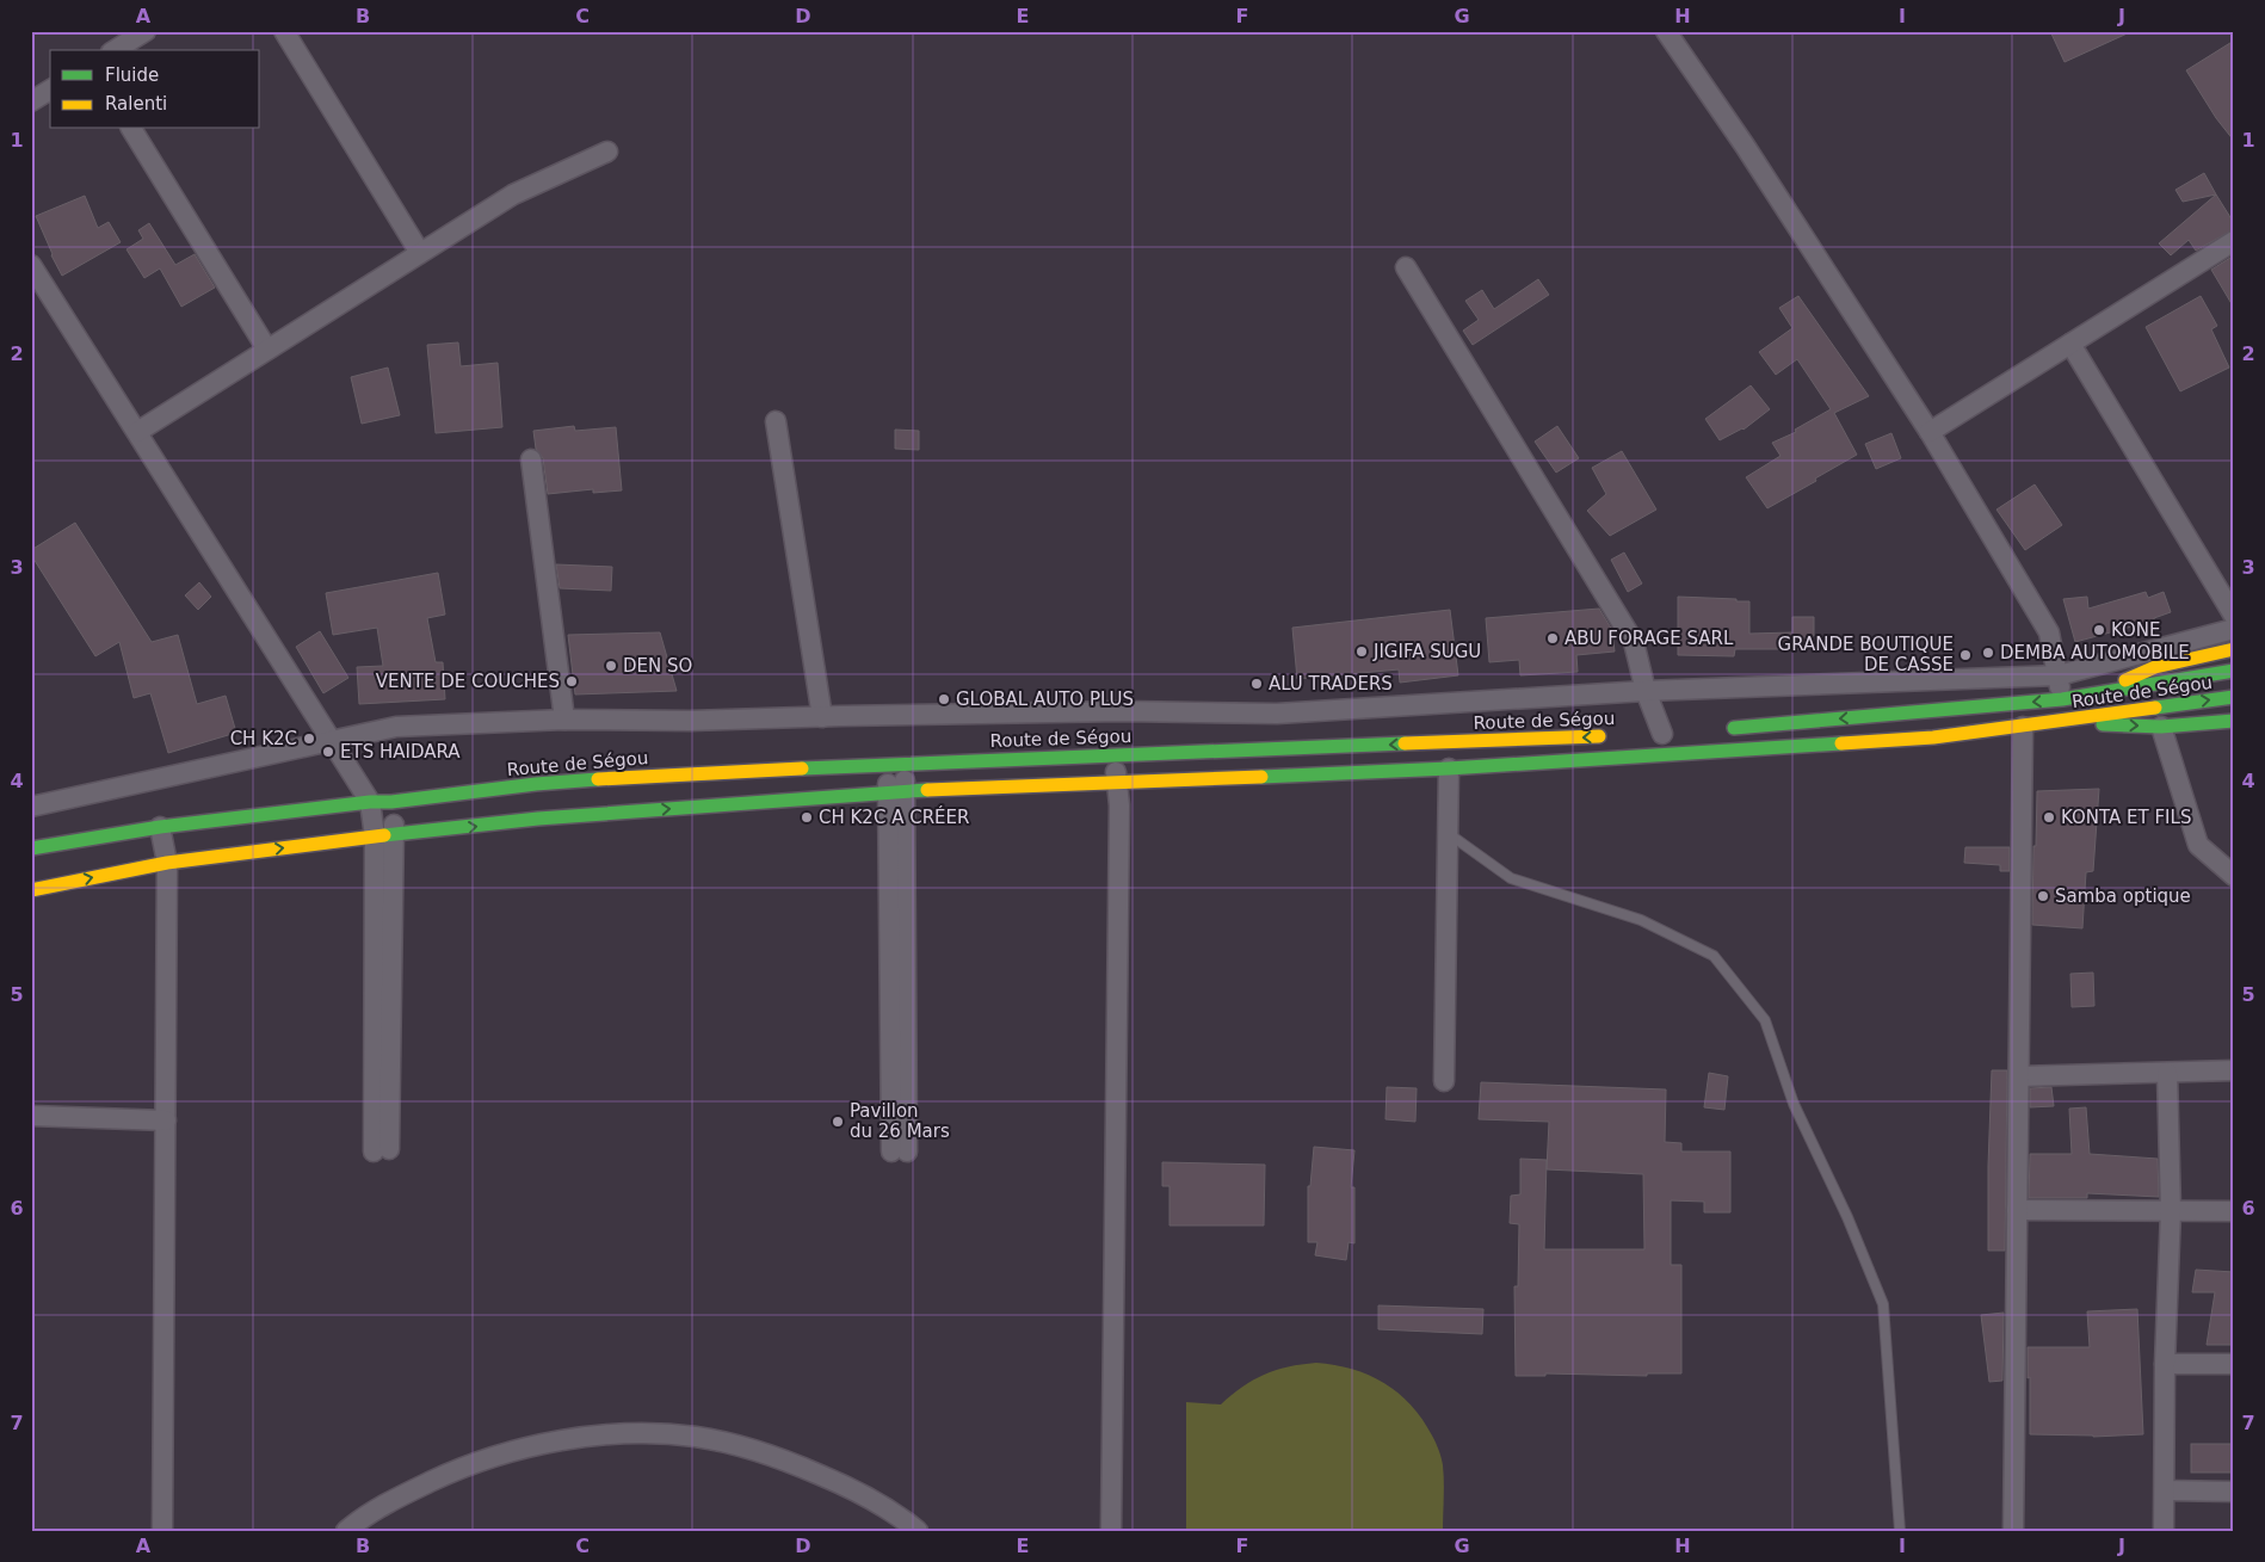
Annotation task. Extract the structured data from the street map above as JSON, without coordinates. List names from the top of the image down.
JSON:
{
  "streets": {
    "main road": ["Route de Ségou"]
  },
  "places": [
    "KONE",
    "ABU FORAGE SARL",
    "JIGIFA SUGU",
    "DEMBA AUTOMOBILE",
    "GRANDE BOUTIQUE DE CASSE",
    "DEN SO",
    "VENTE DE COUCHES",
    "ALU TRADERS",
    "GLOBAL AUTO PLUS",
    "CH K2C",
    "ETS HAIDARA",
    "CH K2C A CRÉER",
    "KONTA ET FILS",
    "Samba optique",
    "Pavillon du 26 Mars"
  ],
  "legend": ["Fluide", "Ralenti"],
  "grid": {
    "columns": [
      "A",
      "B",
      "C",
      "D",
      "E",
      "F",
      "G",
      "H",
      "I",
      "J"
    ],
    "rows": [
      "1",
      "2",
      "3",
      "4",
      "5",
      "6",
      "7"
    ]
  }
}
